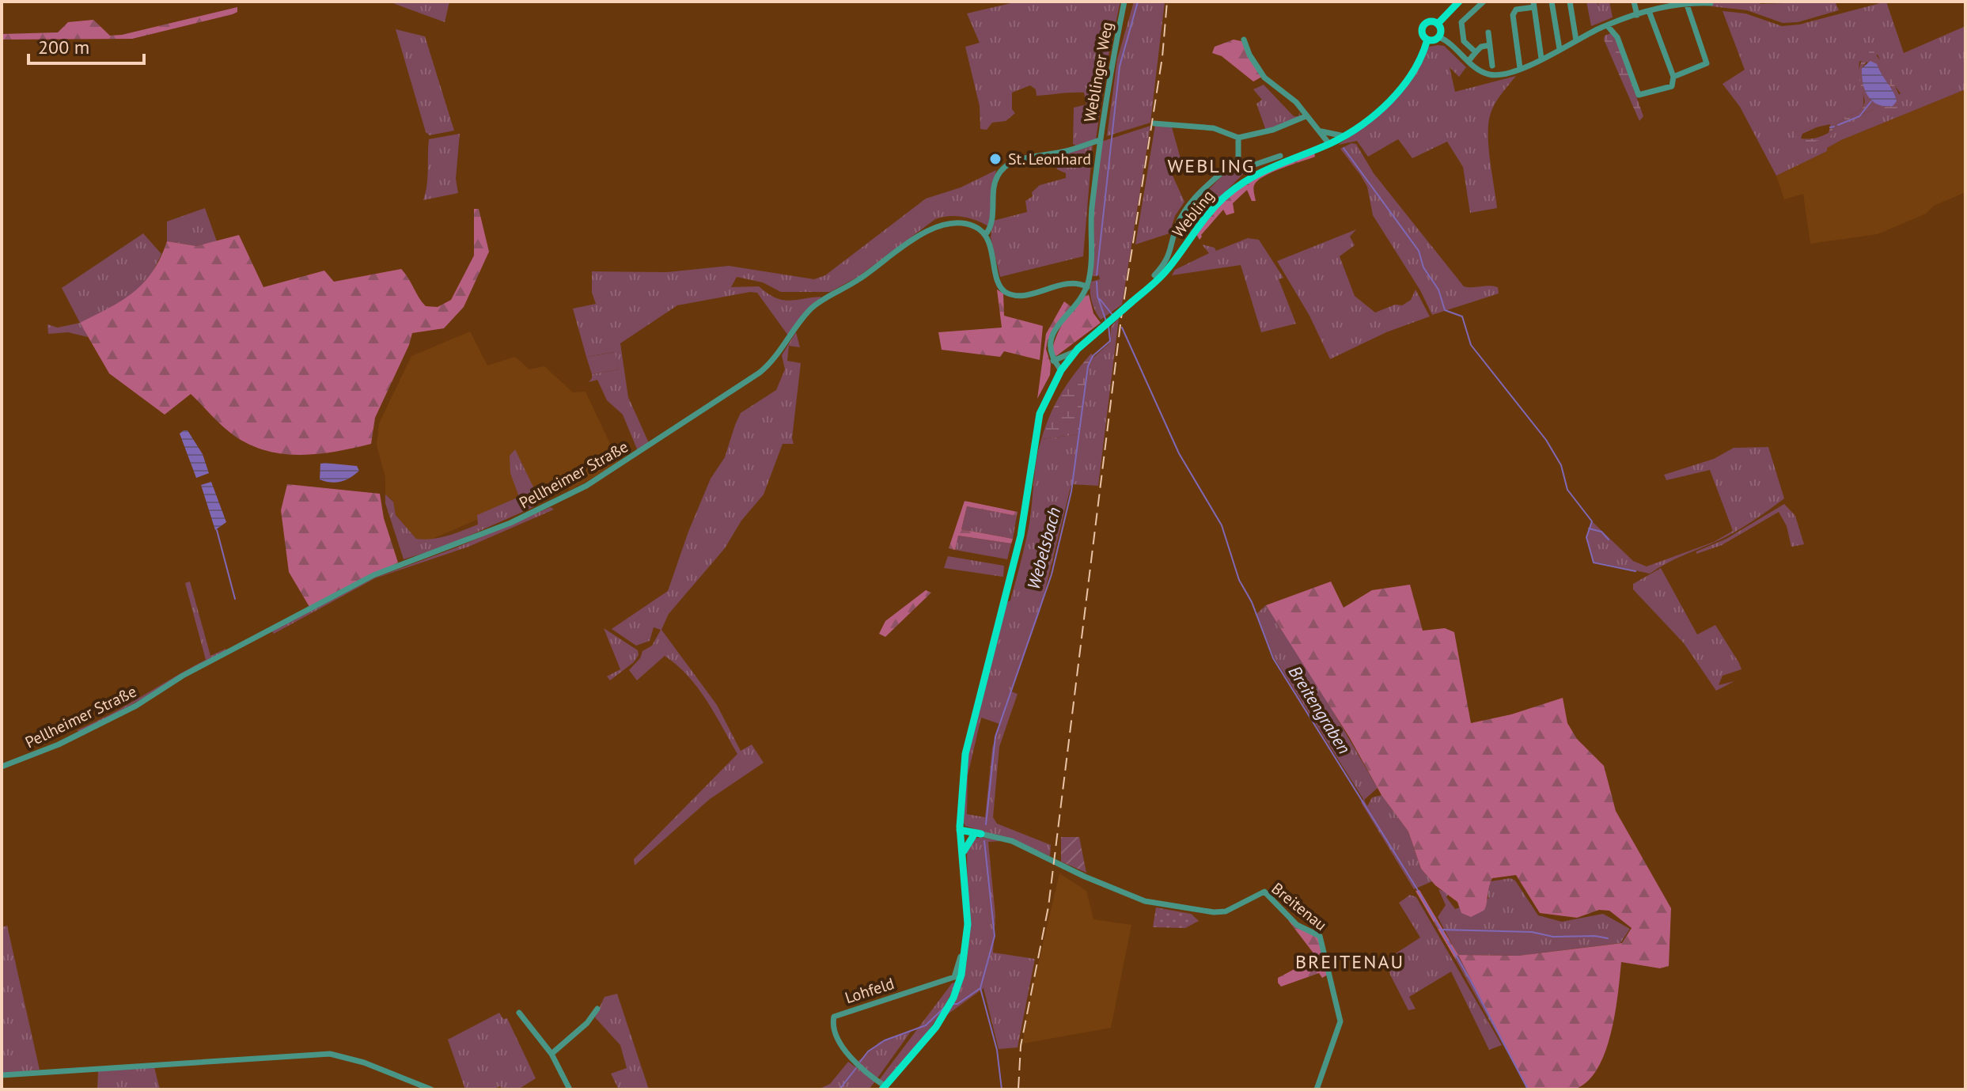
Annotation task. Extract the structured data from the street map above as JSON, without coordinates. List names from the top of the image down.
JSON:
{
  "streets": {
    "main road": ["Webling"],
    "street": [
      "Weblinger Weg",
      "Pellheimer Straße",
      "Breitenau",
      "Lohfeld"
    ]
  },
  "districts": ["WEBLING", "BREITENAU"],
  "water": ["Webelsbach", "Breitengraben"],
  "places": ["St. Leonhard"],
  "scale_bar": "200 m"
}
